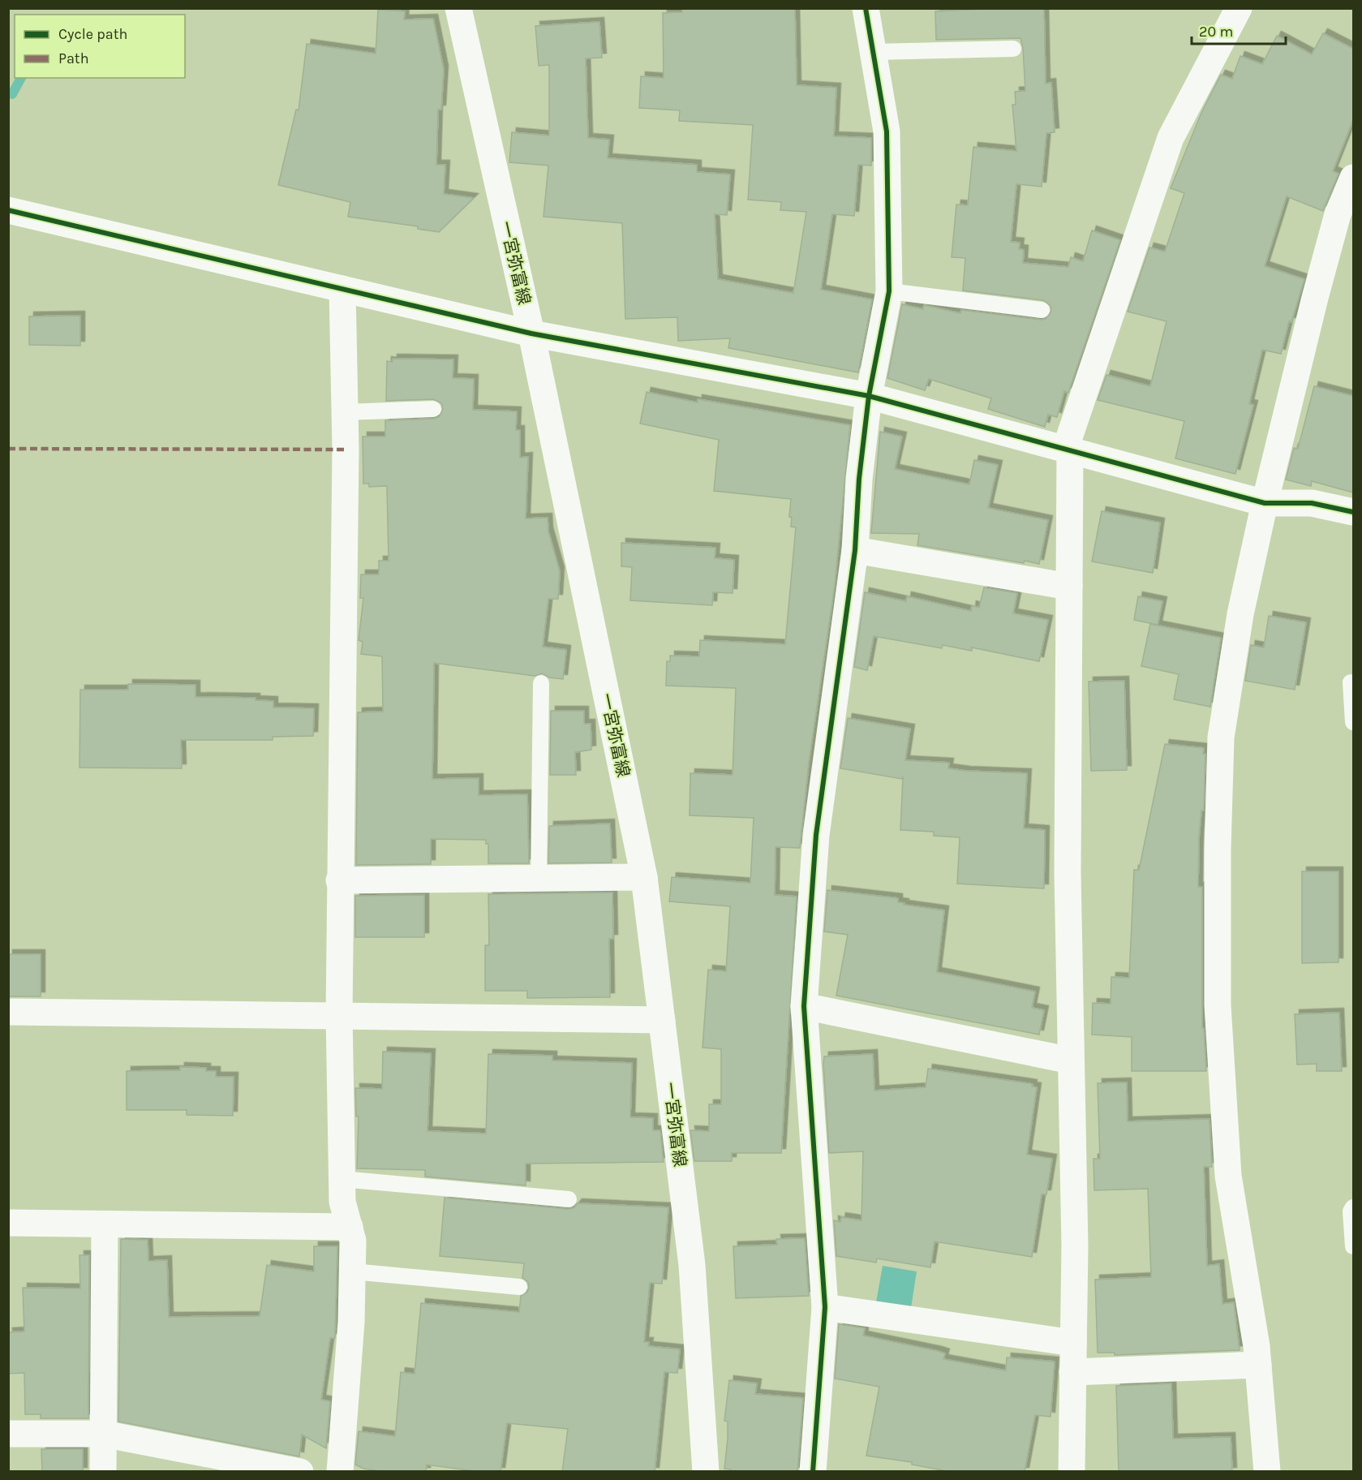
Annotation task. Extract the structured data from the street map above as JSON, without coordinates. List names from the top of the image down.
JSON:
{
  "streets": {
    "street": ["一宮弥富線"]
  },
  "legend": ["Cycle path", "Path"],
  "scale_bar": "20 m"
}
